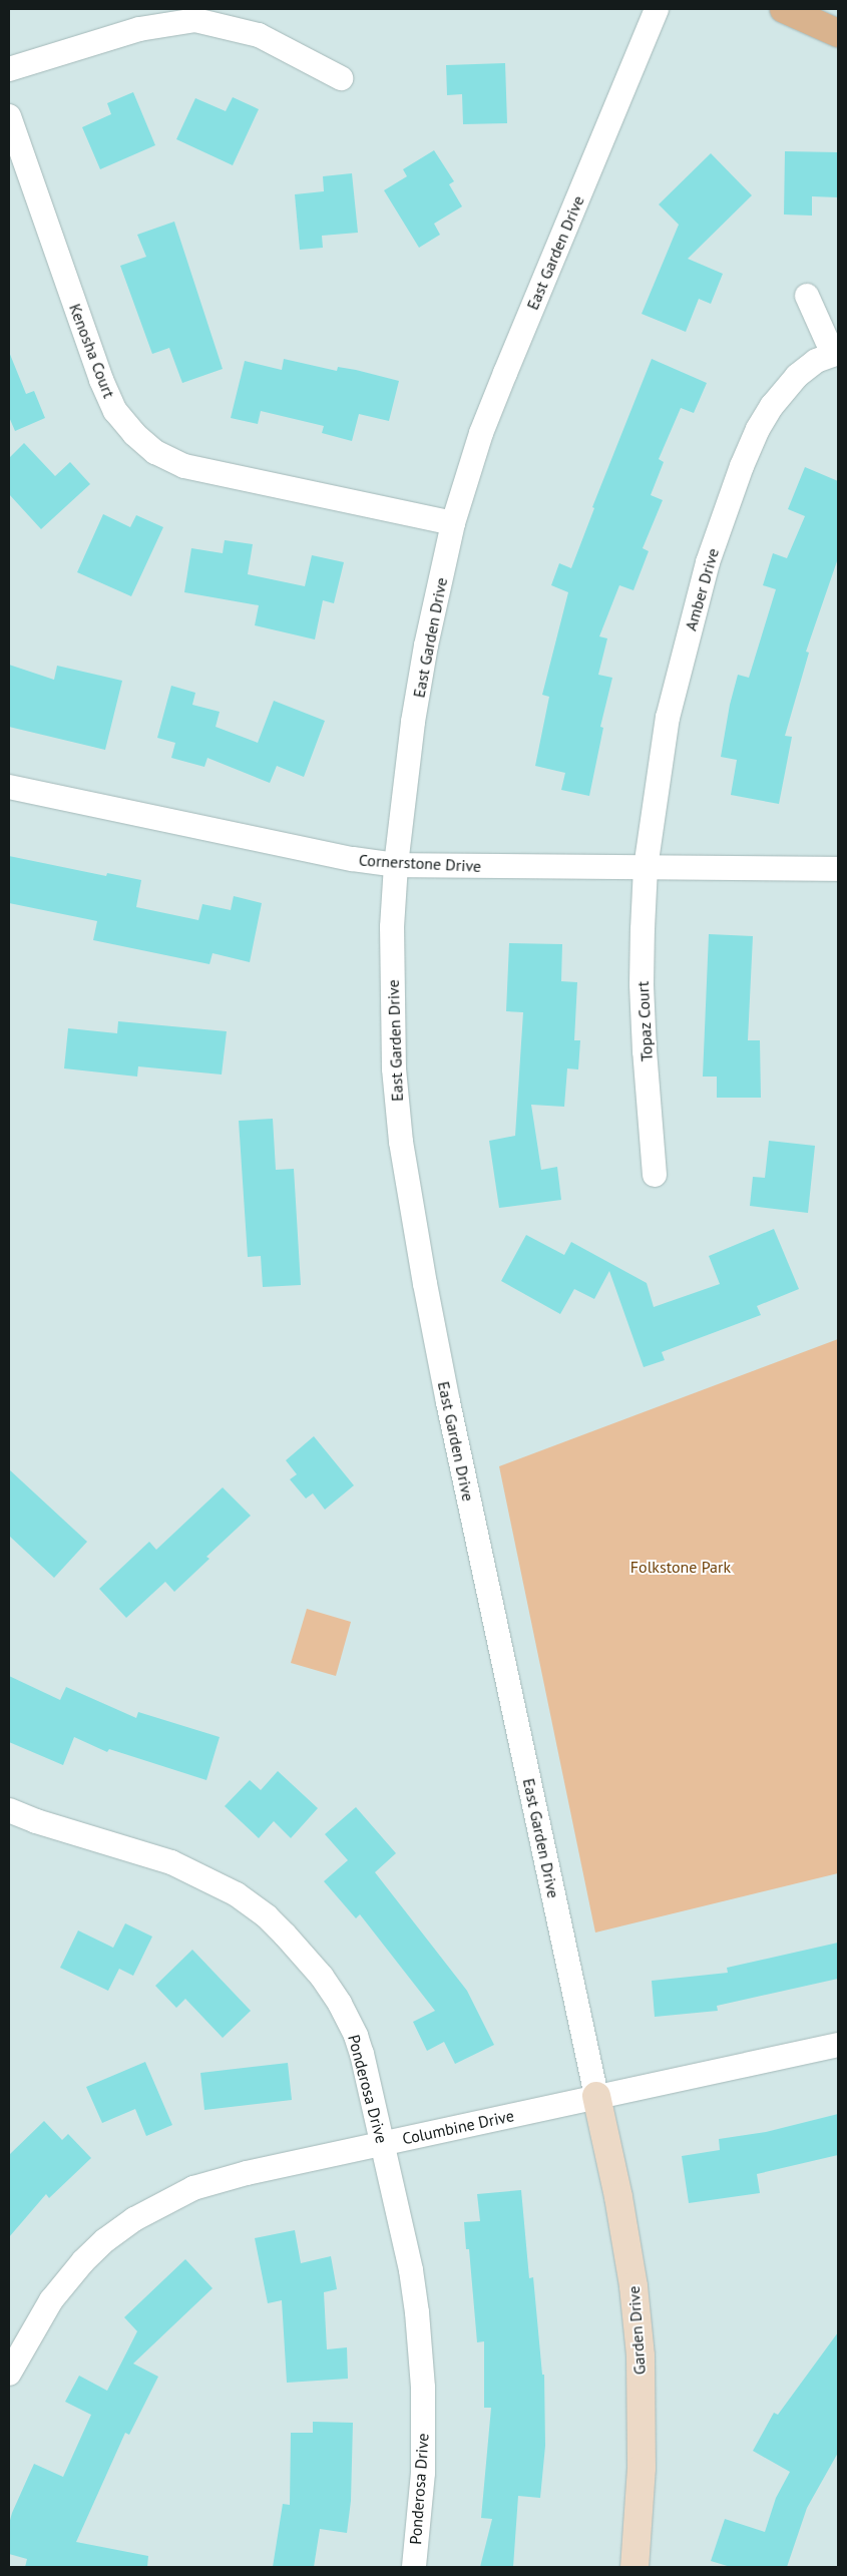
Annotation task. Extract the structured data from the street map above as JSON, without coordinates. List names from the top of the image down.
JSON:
{
  "streets": {
    "street": [
      "East Garden Drive",
      "Kenosha Court",
      "Amber Drive",
      "Cornerstone Drive",
      "Topaz Court",
      "Ponderosa Drive",
      "Columbine Drive",
      "Garden Drive"
    ]
  },
  "crossings": [
    ["East Garden Drive", "Kenosha Court"],
    ["East Garden Drive", "Cornerstone Drive"],
    ["East Garden Drive", "Columbine Drive"],
    ["East Garden Drive", "Garden Drive"],
    ["Amber Drive", "Cornerstone Drive"],
    ["Amber Drive", "Topaz Court"],
    ["Cornerstone Drive", "Topaz Court"],
    ["Ponderosa Drive", "Columbine Drive"],
    ["Columbine Drive", "Garden Drive"]
  ],
  "parks": ["Folkstone Park"]
}
